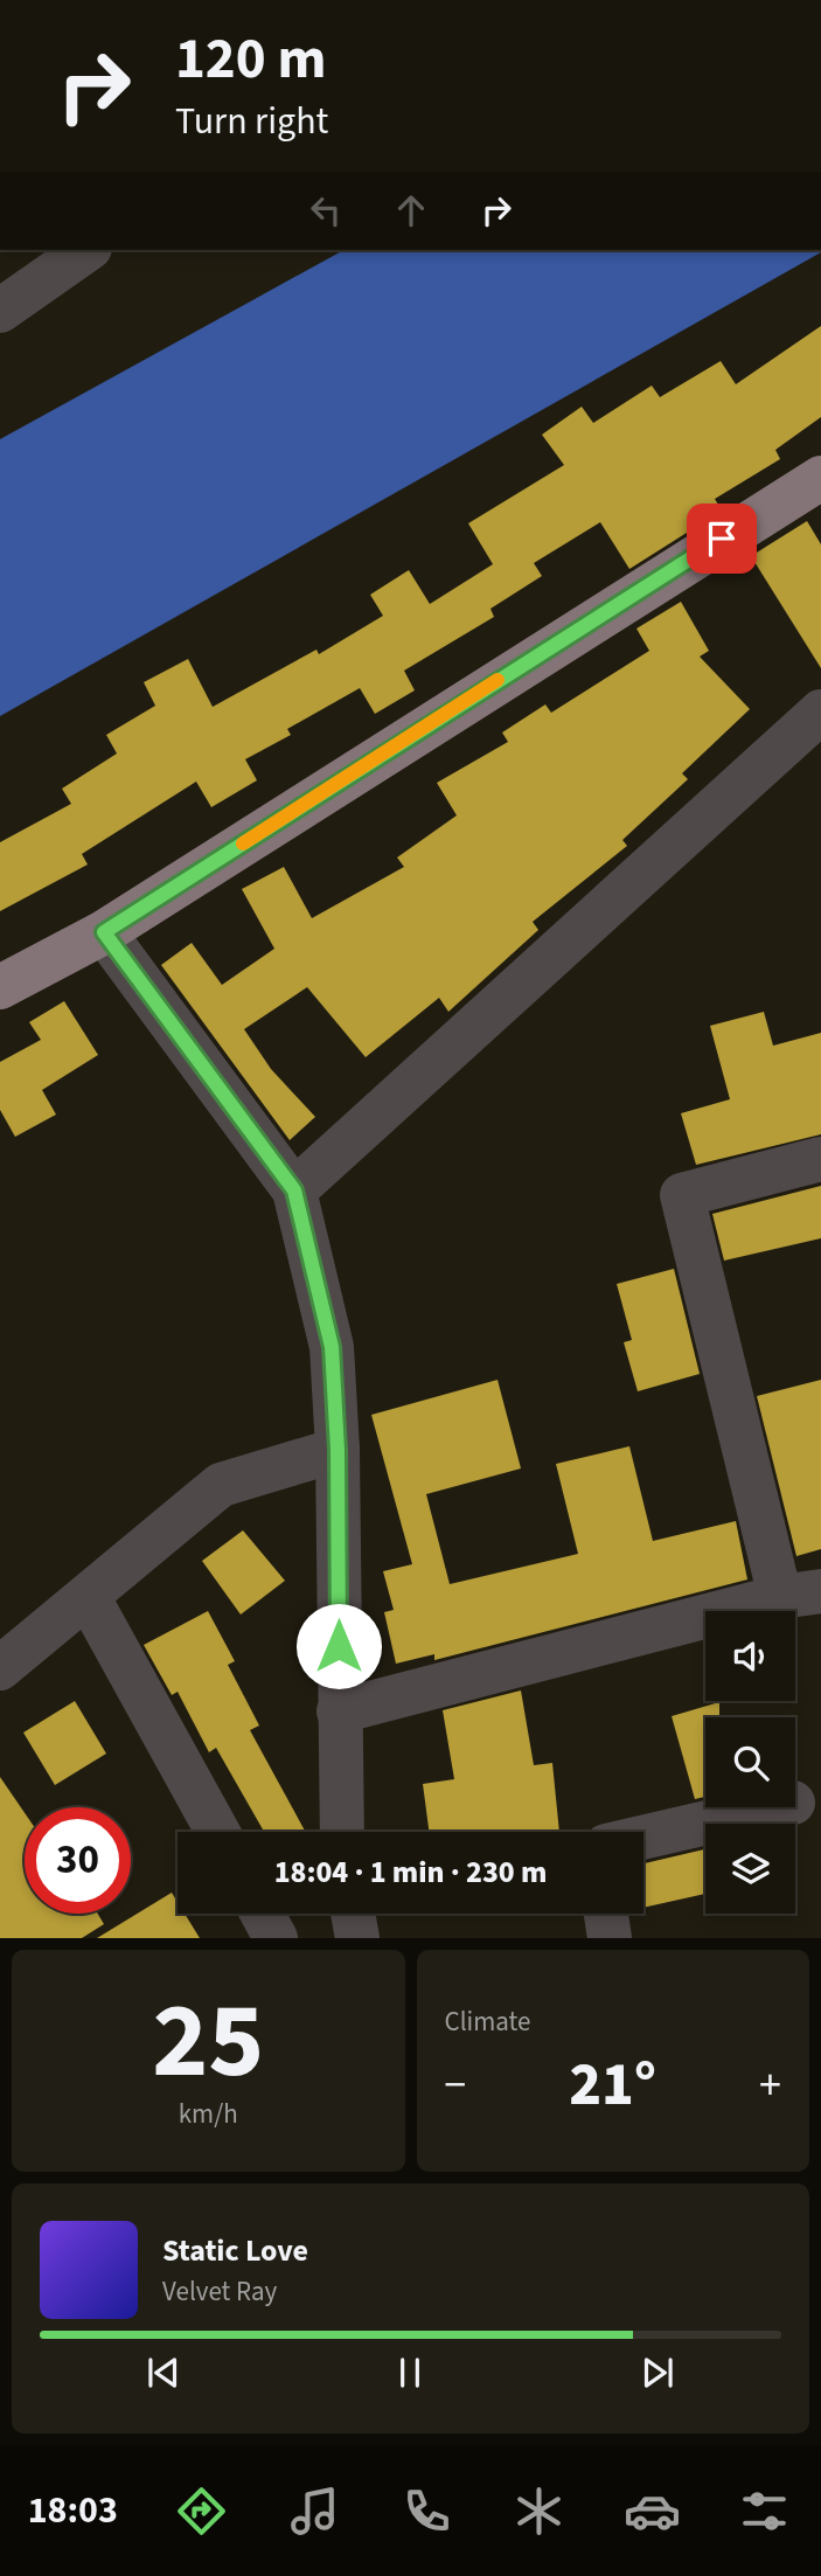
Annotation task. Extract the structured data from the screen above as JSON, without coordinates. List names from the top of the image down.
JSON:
{
  "page": {
    "turn": ["120 m", "Turn right"],
    "limit": "30",
    "trip": "18:04 · 1 min · 230 m",
    "tile": [
      ["25", "km/h"],
      "Climate"
    ],
    "heat": ["−", "21°", "+"],
    "song": ["Static Love", "Velvet Ray"],
    "tabs": "18:03"
  }
}
